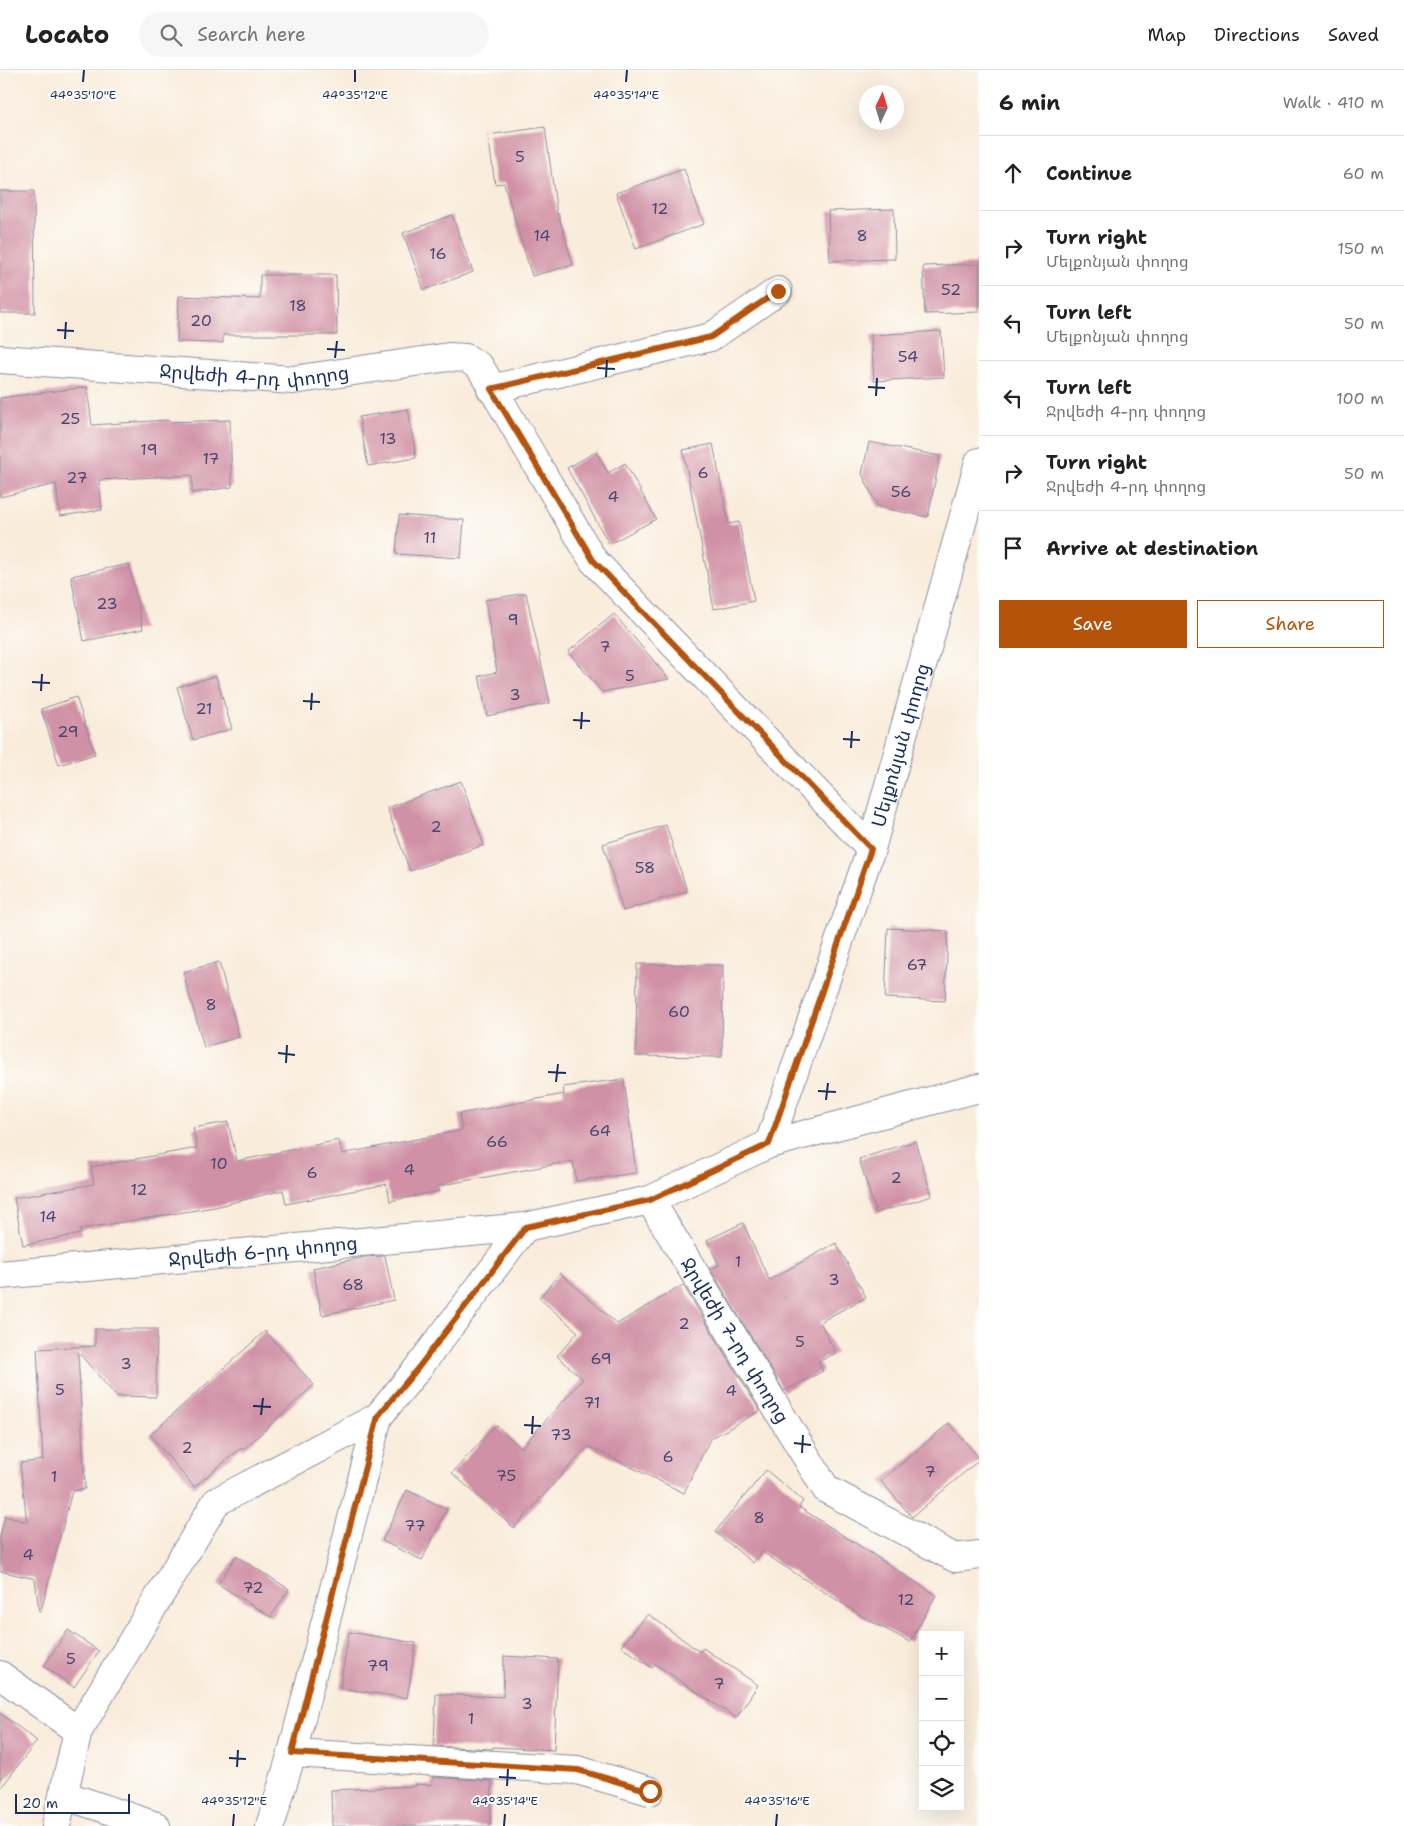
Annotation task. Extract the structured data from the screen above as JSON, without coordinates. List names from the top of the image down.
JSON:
{
  "streets": {
    "street": [
      "Ջրվեժի 4-րդ փողոց",
      "Մելքոնյան փողոց",
      "Ջրվեժի 6-րդ փողոց",
      "Ջրվեժի 7-րդ փողոց"
    ]
  },
  "crossings": [
    ["Ջրվեժի 4-րդ փողոց", "Մելքոնյան փողոց"]
  ],
  "house_numbers": [
    "5",
    "12",
    "14",
    "8",
    "16",
    "52",
    "18",
    "20",
    "54",
    "25",
    "13",
    "19",
    "17",
    "6",
    "27",
    "56",
    "4",
    "11",
    "23",
    "9",
    "7",
    "5",
    "3",
    "21",
    "29",
    "2",
    "58",
    "67",
    "8",
    "60",
    "64",
    "66",
    "10",
    "4",
    "6",
    "2",
    "12",
    "14",
    "1",
    "3",
    "68",
    "2",
    "5",
    "69",
    "3",
    "5",
    "4",
    "71",
    "73",
    "2",
    "6",
    "7",
    "75",
    "1",
    "8",
    "77",
    "4",
    "72",
    "12",
    "5",
    "79",
    "7",
    "3",
    "1"
  ],
  "scale_bar": "20 m",
  "north": "top",
  "page": {
    "header": "Locato",
    "search": "Search here",
    "nav": ["Map", "Directions", "Saved"],
    "heading": ["6 min", "Walk · 410 m"],
    "list": [
      ["Continue", "60 m"],
      ["Turn right", "Մելքոնյան փողոց", "150 m"],
      ["Turn left", "Մելքոնյան փողոց", "50 m"],
      ["Turn left", "Ջրվեժի 4-րդ փողոց", "100 m"],
      ["Turn right", "Ջրվեժի 4-րդ փողոց", "50 m"],
      "Arrive at destination"
    ],
    "buttons": ["Save", "Share"],
    "map_buttons": ["+", "−"],
    "scale": "20 m"
  },
  "coordinates": [
    "44°35'10\"E",
    "44°35'12\"E",
    "44°35'14\"E",
    "44°35'16\"E"
  ]
}
